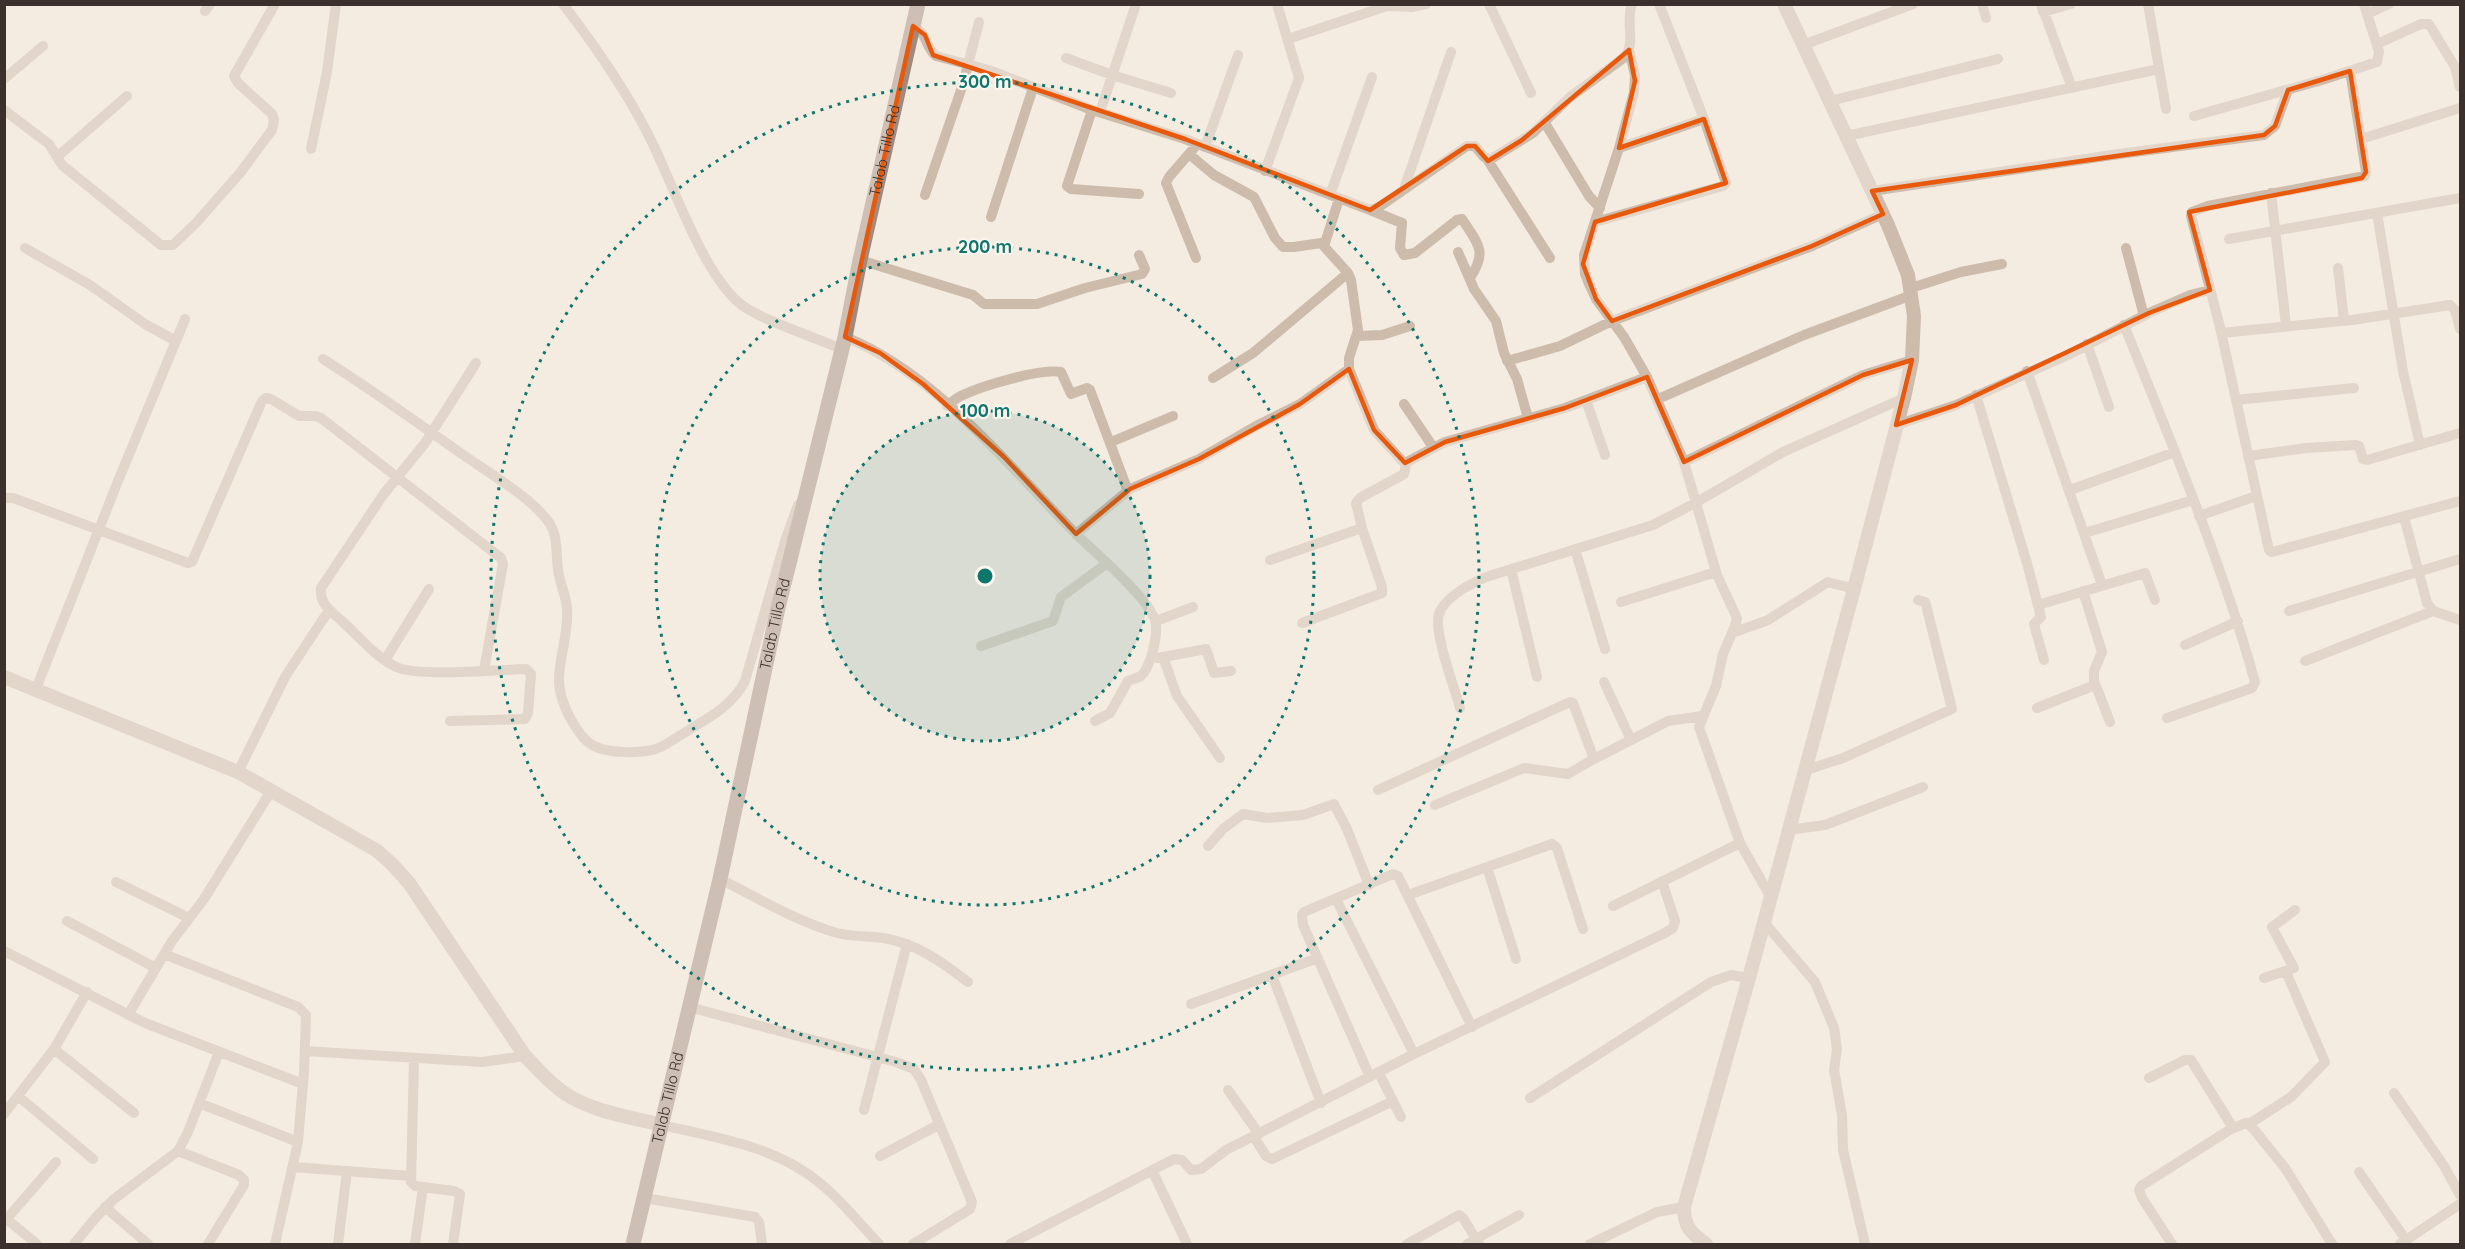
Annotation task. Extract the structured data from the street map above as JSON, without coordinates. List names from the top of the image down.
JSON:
{
  "streets": {
    "main road": ["Talab Tillo Rd"]
  },
  "rings": ["300 m", "200 m", "100 m"]
}
